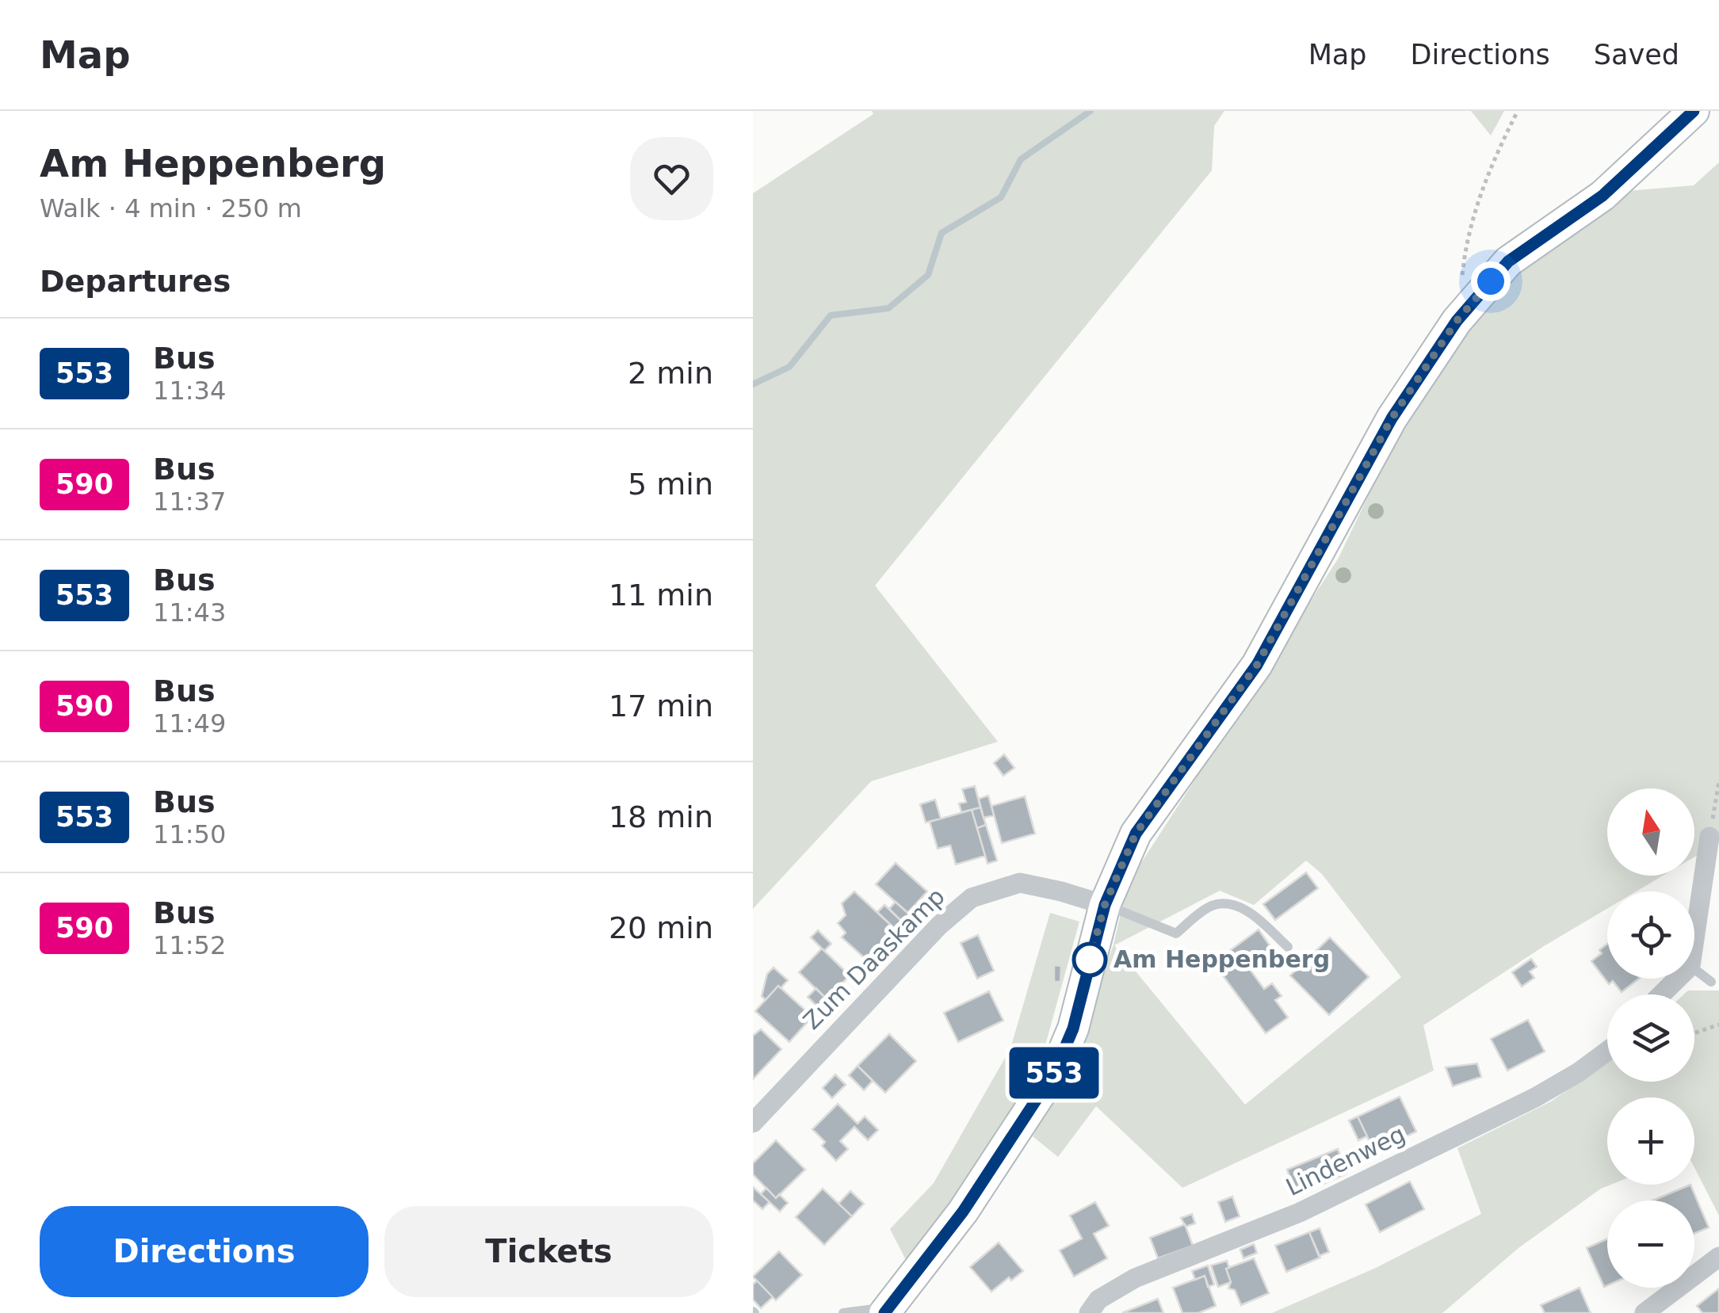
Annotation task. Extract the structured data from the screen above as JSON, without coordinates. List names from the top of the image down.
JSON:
{
  "streets": {
    "street": ["Zum Daaskamp", "Lindenweg"]
  },
  "places": ["Am Heppenberg"],
  "lines": ["bus line 553"],
  "north": "top",
  "page": {
    "header": "Map",
    "nav": ["Map", "Directions", "Saved"],
    "heading": [
      ["Am Heppenberg", "Walk · 4 min · 250 m"],
      "Departures"
    ],
    "on_map": "553",
    "list": [
      {
        "mark": "553",
        "name": "Bus",
        "note": "11:34",
        "value": "2 min"
      },
      {
        "mark": "590",
        "name": "Bus",
        "note": "11:37",
        "value": "5 min"
      },
      {
        "mark": "553",
        "name": "Bus",
        "note": "11:43",
        "value": "11 min"
      },
      {
        "mark": "590",
        "name": "Bus",
        "note": "11:49",
        "value": "17 min"
      },
      {
        "mark": "553",
        "name": "Bus",
        "note": "11:50",
        "value": "18 min"
      },
      {
        "mark": "590",
        "name": "Bus",
        "note": "11:52",
        "value": "20 min"
      }
    ],
    "map_buttons": ["+", "−"],
    "buttons": ["Directions", "Tickets"]
  }
}
